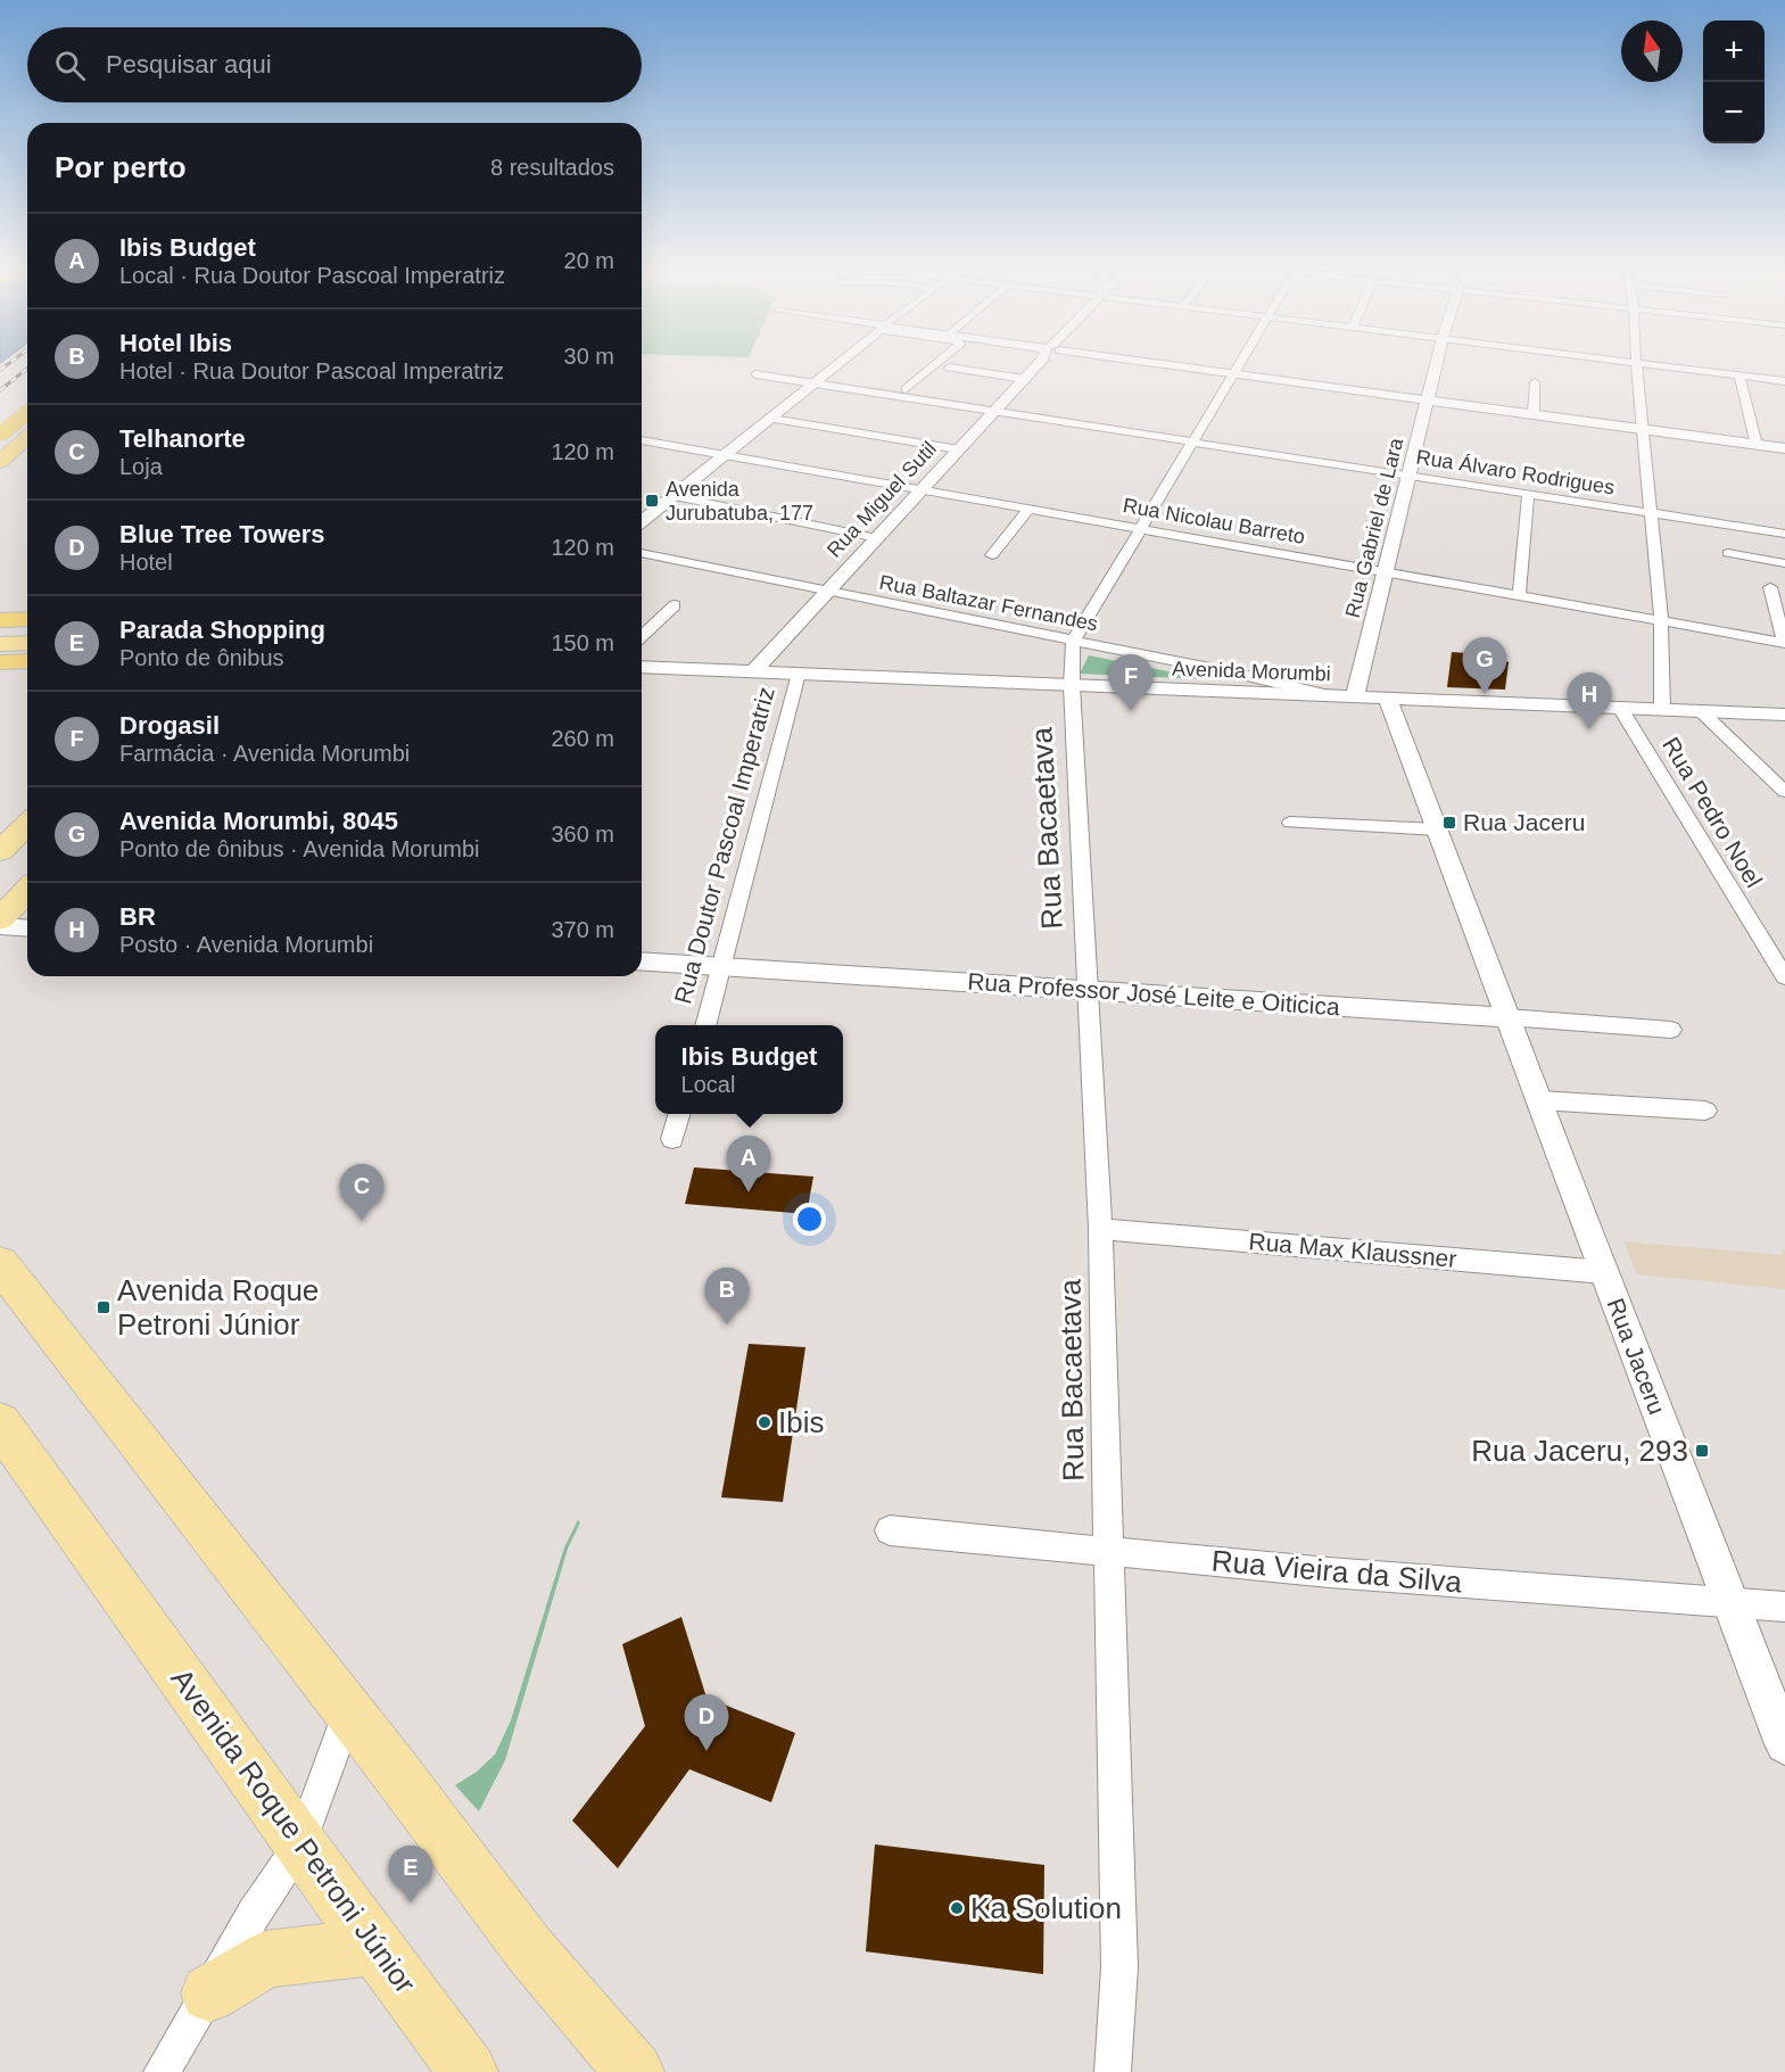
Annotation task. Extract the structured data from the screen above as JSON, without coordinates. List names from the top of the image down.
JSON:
{
  "streets": {
    "main road": ["Avenida Roque Petroni Júnior"],
    "street": [
      "Rua Álvaro Rodrigues",
      "Rua Miguel Sutil",
      "Rua Nicolau Barreto",
      "Rua Gabriel de Lara",
      "Rua Baltazar Fernandes",
      "Avenida Morumbi",
      "Rua Pedro Noel",
      "Rua Bacaetava",
      "Rua Doutor Pascoal Imperatriz",
      "Rua Professor José Leite e Oiticica",
      "Rua Max Klaussner",
      "Rua Jaceru",
      "Rua Vieira da Silva"
    ]
  },
  "crossings": [
    ["Rua Álvaro Rodrigues", "Rua Miguel Sutil"],
    ["Rua Álvaro Rodrigues", "Rua Gabriel de Lara"],
    ["Rua Miguel Sutil", "Rua Nicolau Barreto"],
    ["Rua Miguel Sutil", "Rua Baltazar Fernandes"],
    ["Rua Miguel Sutil", "Avenida Morumbi"],
    ["Rua Nicolau Barreto", "Rua Gabriel de Lara"],
    ["Rua Gabriel de Lara", "Avenida Morumbi"],
    ["Rua Baltazar Fernandes", "Avenida Morumbi"],
    ["Rua Baltazar Fernandes", "Rua Bacaetava"],
    ["Avenida Morumbi", "Rua Pedro Noel"],
    ["Avenida Morumbi", "Rua Bacaetava"],
    ["Avenida Morumbi", "Rua Doutor Pascoal Imperatriz"],
    ["Avenida Morumbi", "Rua Jaceru"],
    ["Rua Bacaetava", "Rua Professor José Leite e Oiticica"],
    ["Rua Bacaetava", "Rua Max Klaussner"],
    ["Rua Bacaetava", "Rua Vieira da Silva"],
    ["Rua Doutor Pascoal Imperatriz", "Rua Professor José Leite e Oiticica"],
    ["Rua Professor José Leite e Oiticica", "Rua Jaceru"],
    ["Rua Max Klaussner", "Rua Jaceru"],
    ["Rua Jaceru", "Rua Vieira da Silva"]
  ],
  "places": {
    "transit": [
      "Avenida Jurubatuba, 177",
      "Rua Jaceru",
      "Avenida Roque Petroni Júnior",
      "Rua Jaceru, 293"
    ],
    "other": ["Ibis", "Ka Solution"]
  },
  "north": "top",
  "page": {
    "map_buttons": ["+", "−"],
    "search": "Pesquisar aqui",
    "heading": ["Por perto", "8 resultados"],
    "list": [
      {
        "mark": "A",
        "name": "Ibis Budget",
        "note": "Local · Rua Doutor Pascoal Imperatriz",
        "value": "20 m"
      },
      {
        "mark": "B",
        "name": "Hotel Ibis",
        "note": "Hotel · Rua Doutor Pascoal Imperatriz",
        "value": "30 m"
      },
      {
        "mark": "C",
        "name": "Telhanorte",
        "note": "Loja",
        "value": "120 m"
      },
      {
        "mark": "D",
        "name": "Blue Tree Towers",
        "note": "Hotel",
        "value": "120 m"
      },
      {
        "mark": "E",
        "name": "Parada Shopping",
        "note": "Ponto de ônibus",
        "value": "150 m"
      },
      {
        "mark": "F",
        "name": "Drogasil",
        "note": "Farmácia · Avenida Morumbi",
        "value": "260 m"
      },
      {
        "mark": "G",
        "name": "Avenida Morumbi, 8045",
        "note": "Ponto de ônibus · Avenida Morumbi",
        "value": "360 m"
      },
      {
        "mark": "H",
        "name": "BR",
        "note": "Posto · Avenida Morumbi",
        "value": "370 m"
      }
    ],
    "pins": [
      "G",
      "F",
      "H",
      "A",
      "C",
      "B",
      "D",
      "E"
    ],
    "popup": ["Ibis Budget", "Local"]
  }
}
